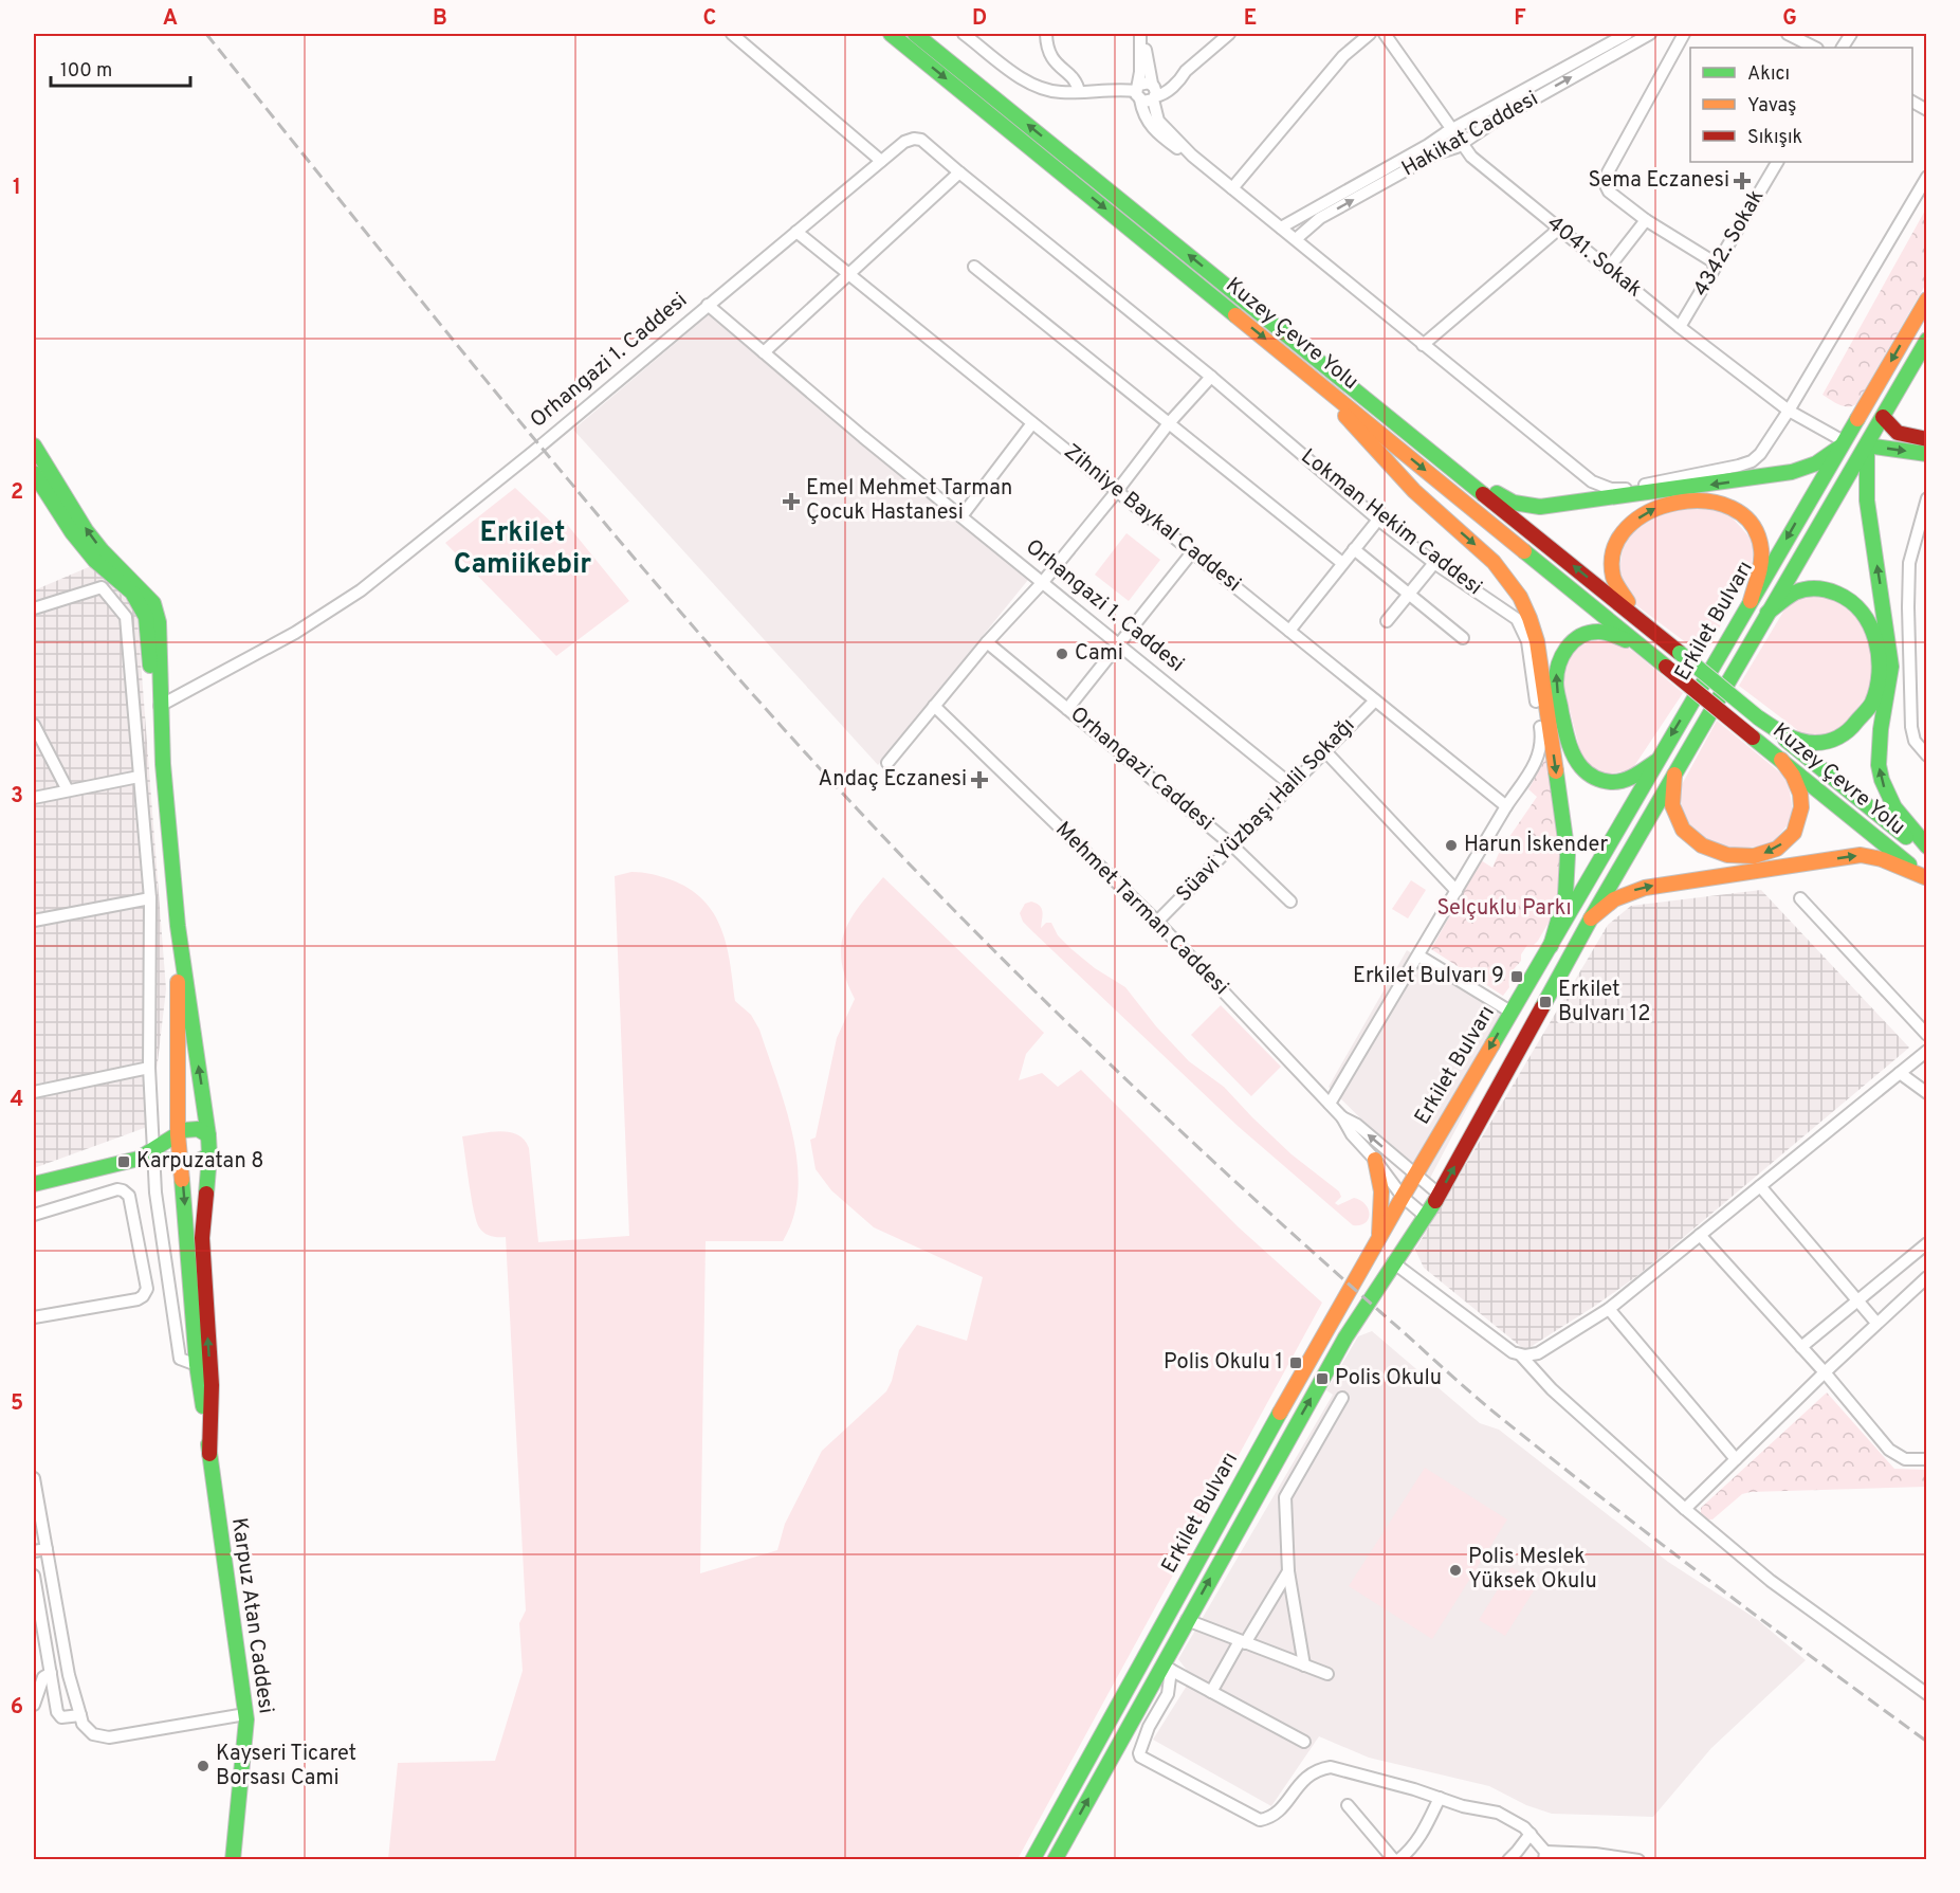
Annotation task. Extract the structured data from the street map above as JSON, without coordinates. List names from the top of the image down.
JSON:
{
  "streets": {
    "main road": ["Kuzey Çevre Yolu", "Erkilet Bulvarı", "Karpuz Atan Caddesi"],
    "street": [
      "Hakikat Caddesi",
      "4342. Sokak",
      "4041. Sokak",
      "Orhangazi 1. Caddesi",
      "Zihniye Baykal Caddesi",
      "Lokman Hekim Caddesi",
      "Orhangazi Caddesi",
      "Süavi Yüzbaşı Halil Sokağı",
      "Mehmet Tarman Caddesi"
    ]
  },
  "crossings": [
    ["Hakikat Caddesi", "4041. Sokak"],
    ["4342. Sokak", "4041. Sokak"],
    ["4041. Sokak", "Erkilet Bulvarı"],
    ["Orhangazi 1. Caddesi", "Süavi Yüzbaşı Halil Sokağı"],
    ["Zihniye Baykal Caddesi", "Lokman Hekim Caddesi"],
    ["Zihniye Baykal Caddesi", "Süavi Yüzbaşı Halil Sokağı"],
    ["Lokman Hekim Caddesi", "Mehmet Tarman Caddesi"],
    ["Erkilet Bulvarı", "Mehmet Tarman Caddesi"],
    ["Orhangazi Caddesi", "Süavi Yüzbaşı Halil Sokağı"],
    ["Süavi Yüzbaşı Halil Sokağı", "Mehmet Tarman Caddesi"]
  ],
  "districts": ["Erkilet Camiikebir"],
  "parks": ["Selçuklu Parkı"],
  "places": {
    "health": ["Sema Eczanesi", "Emel Mehmet Tarman Çocuk Hastanesi", "Andaç Eczanesi"],
    "other": [
      "Cami",
      "Harun İskender",
      "Polis Meslek Yüksek Okulu",
      "Kayseri Ticaret Borsası Cami"
    ],
    "transit": [
      "Erkilet Bulvarı 9",
      "Erkilet Bulvarı 12",
      "Karpuzatan 8",
      "Polis Okulu 1",
      "Polis Okulu"
    ]
  },
  "legend": ["Akıcı", "Yavaş", "Sıkışık"],
  "scale_bar": "100 m",
  "grid": {
    "columns": [
      "A",
      "B",
      "C",
      "D",
      "E",
      "F",
      "G"
    ],
    "rows": [
      "1",
      "2",
      "3",
      "4",
      "5",
      "6"
    ]
  }
}
